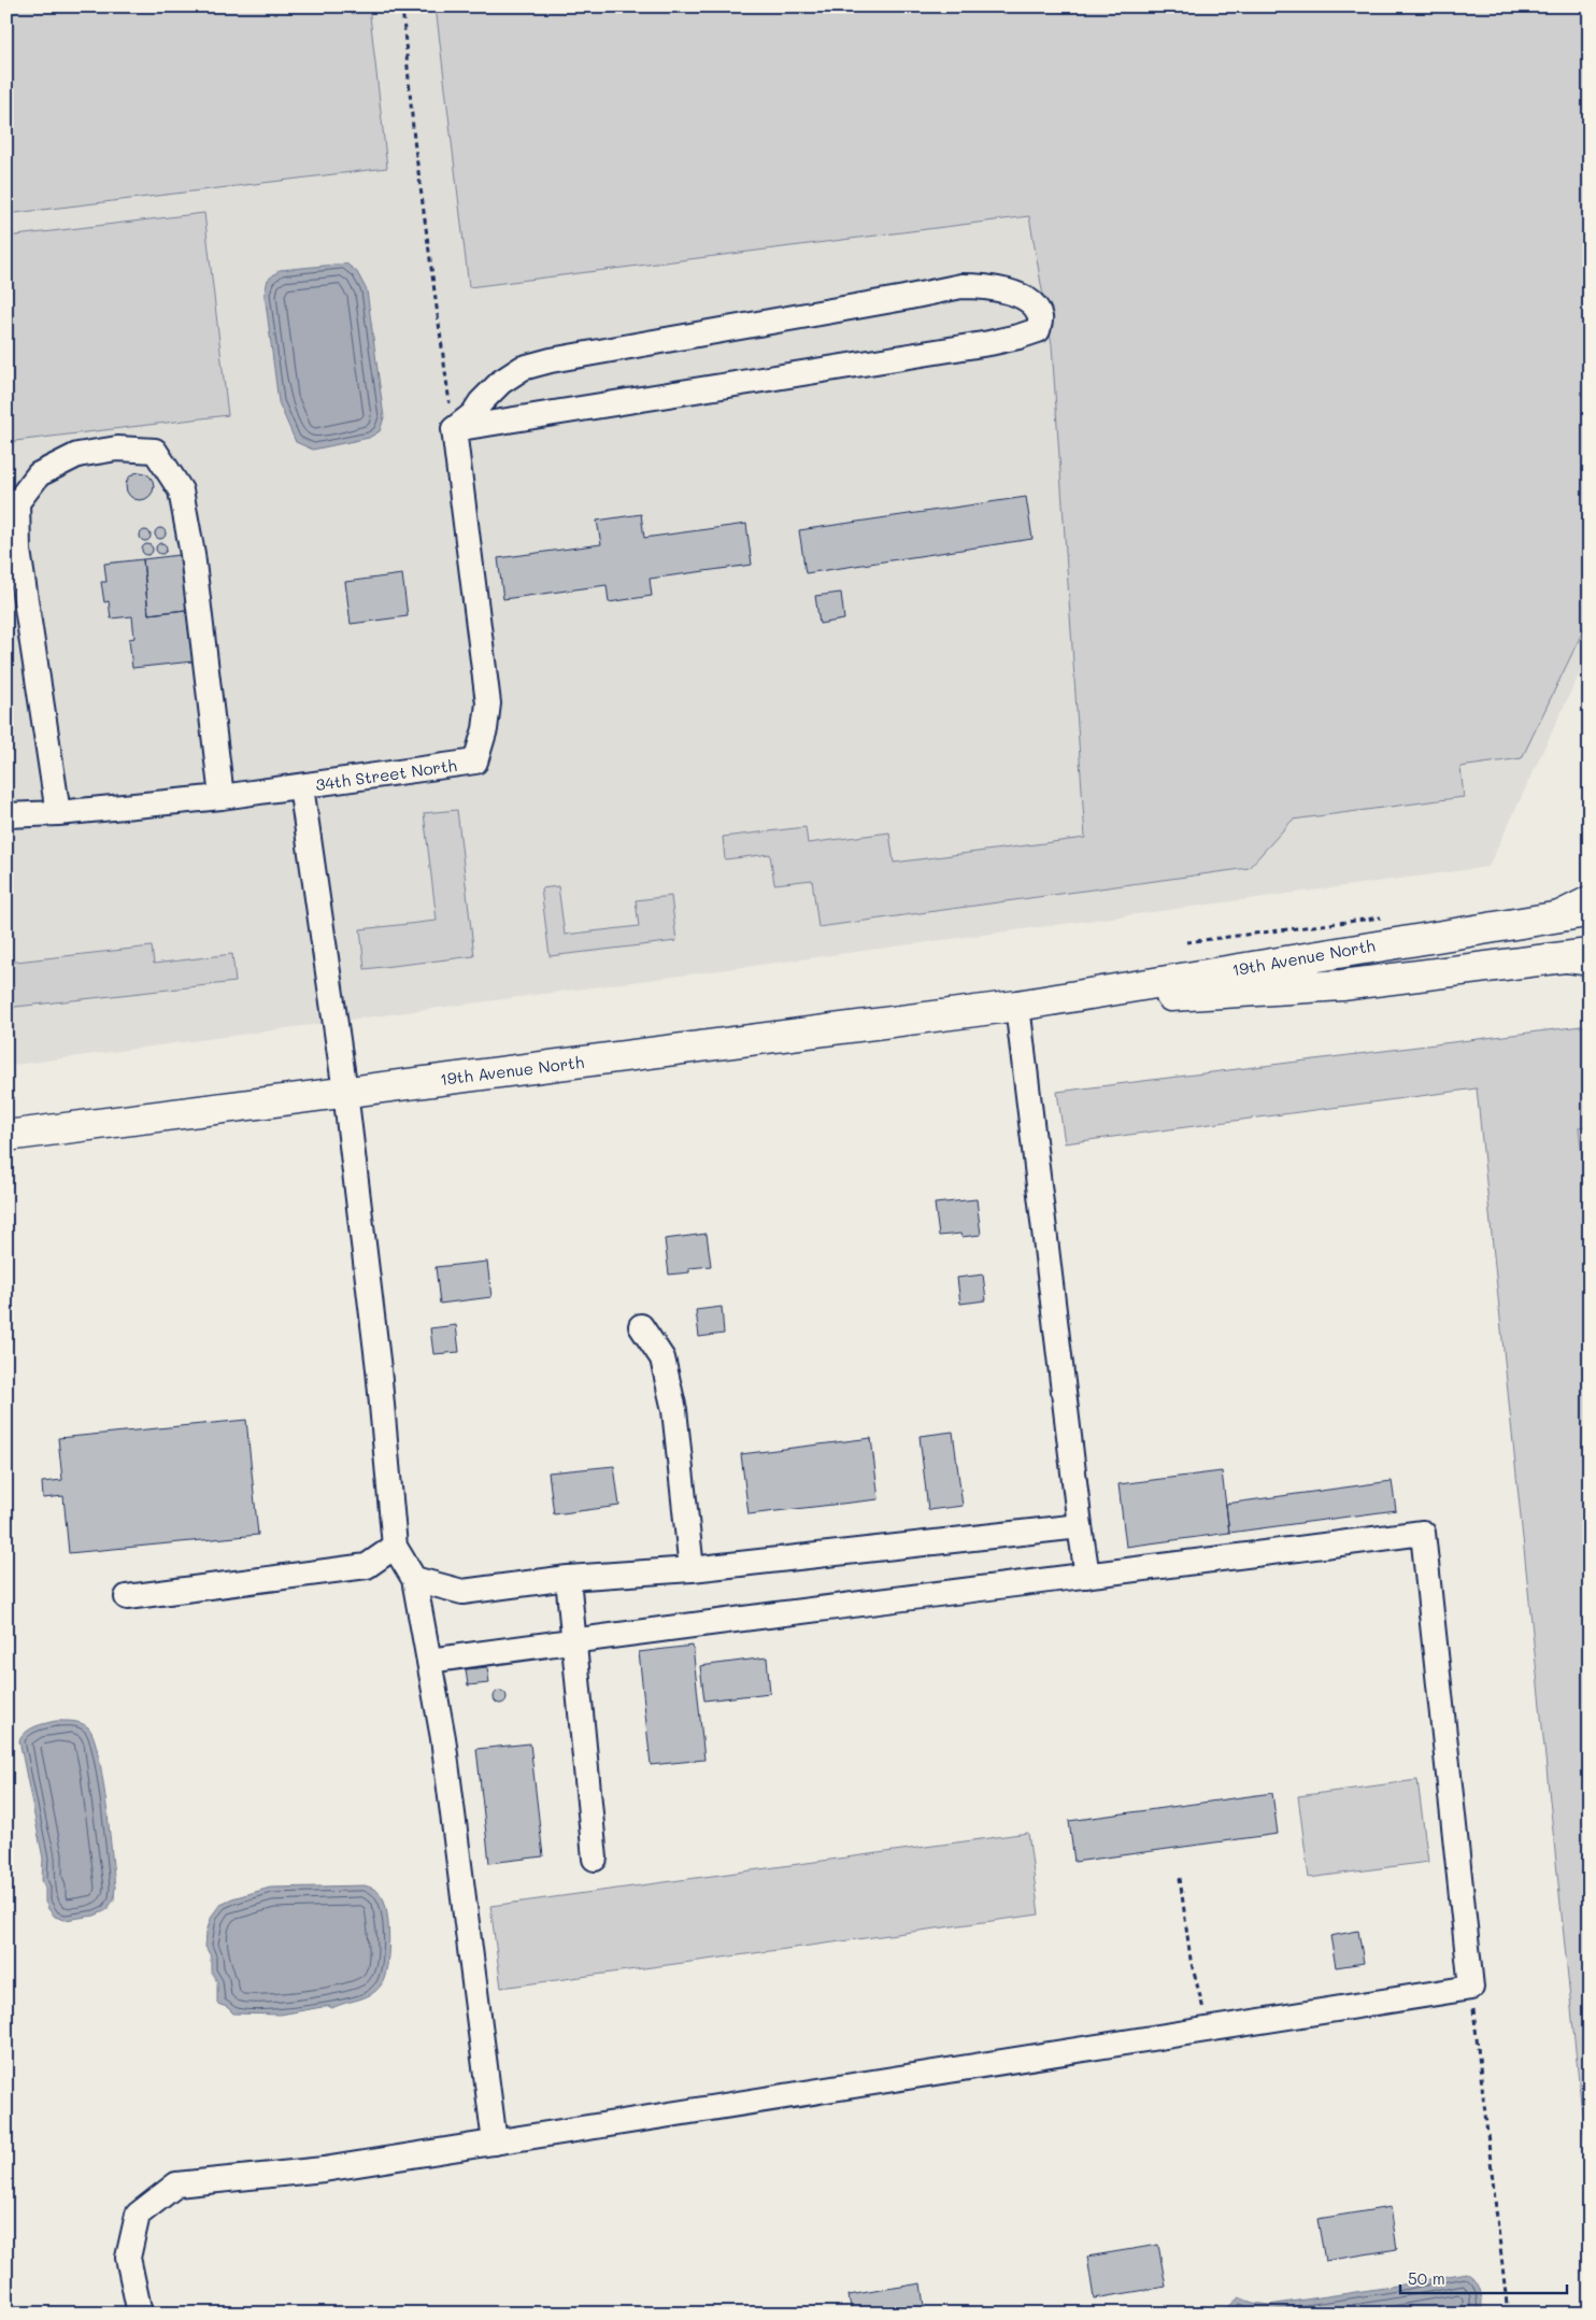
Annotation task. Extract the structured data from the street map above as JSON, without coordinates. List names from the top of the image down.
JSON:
{
  "streets": {
    "main road": ["19th Avenue North"],
    "street": ["34th Street North"]
  },
  "crossings": [
    ["34th Street North", "19th Avenue North"]
  ],
  "scale_bar": "50 m"
}
